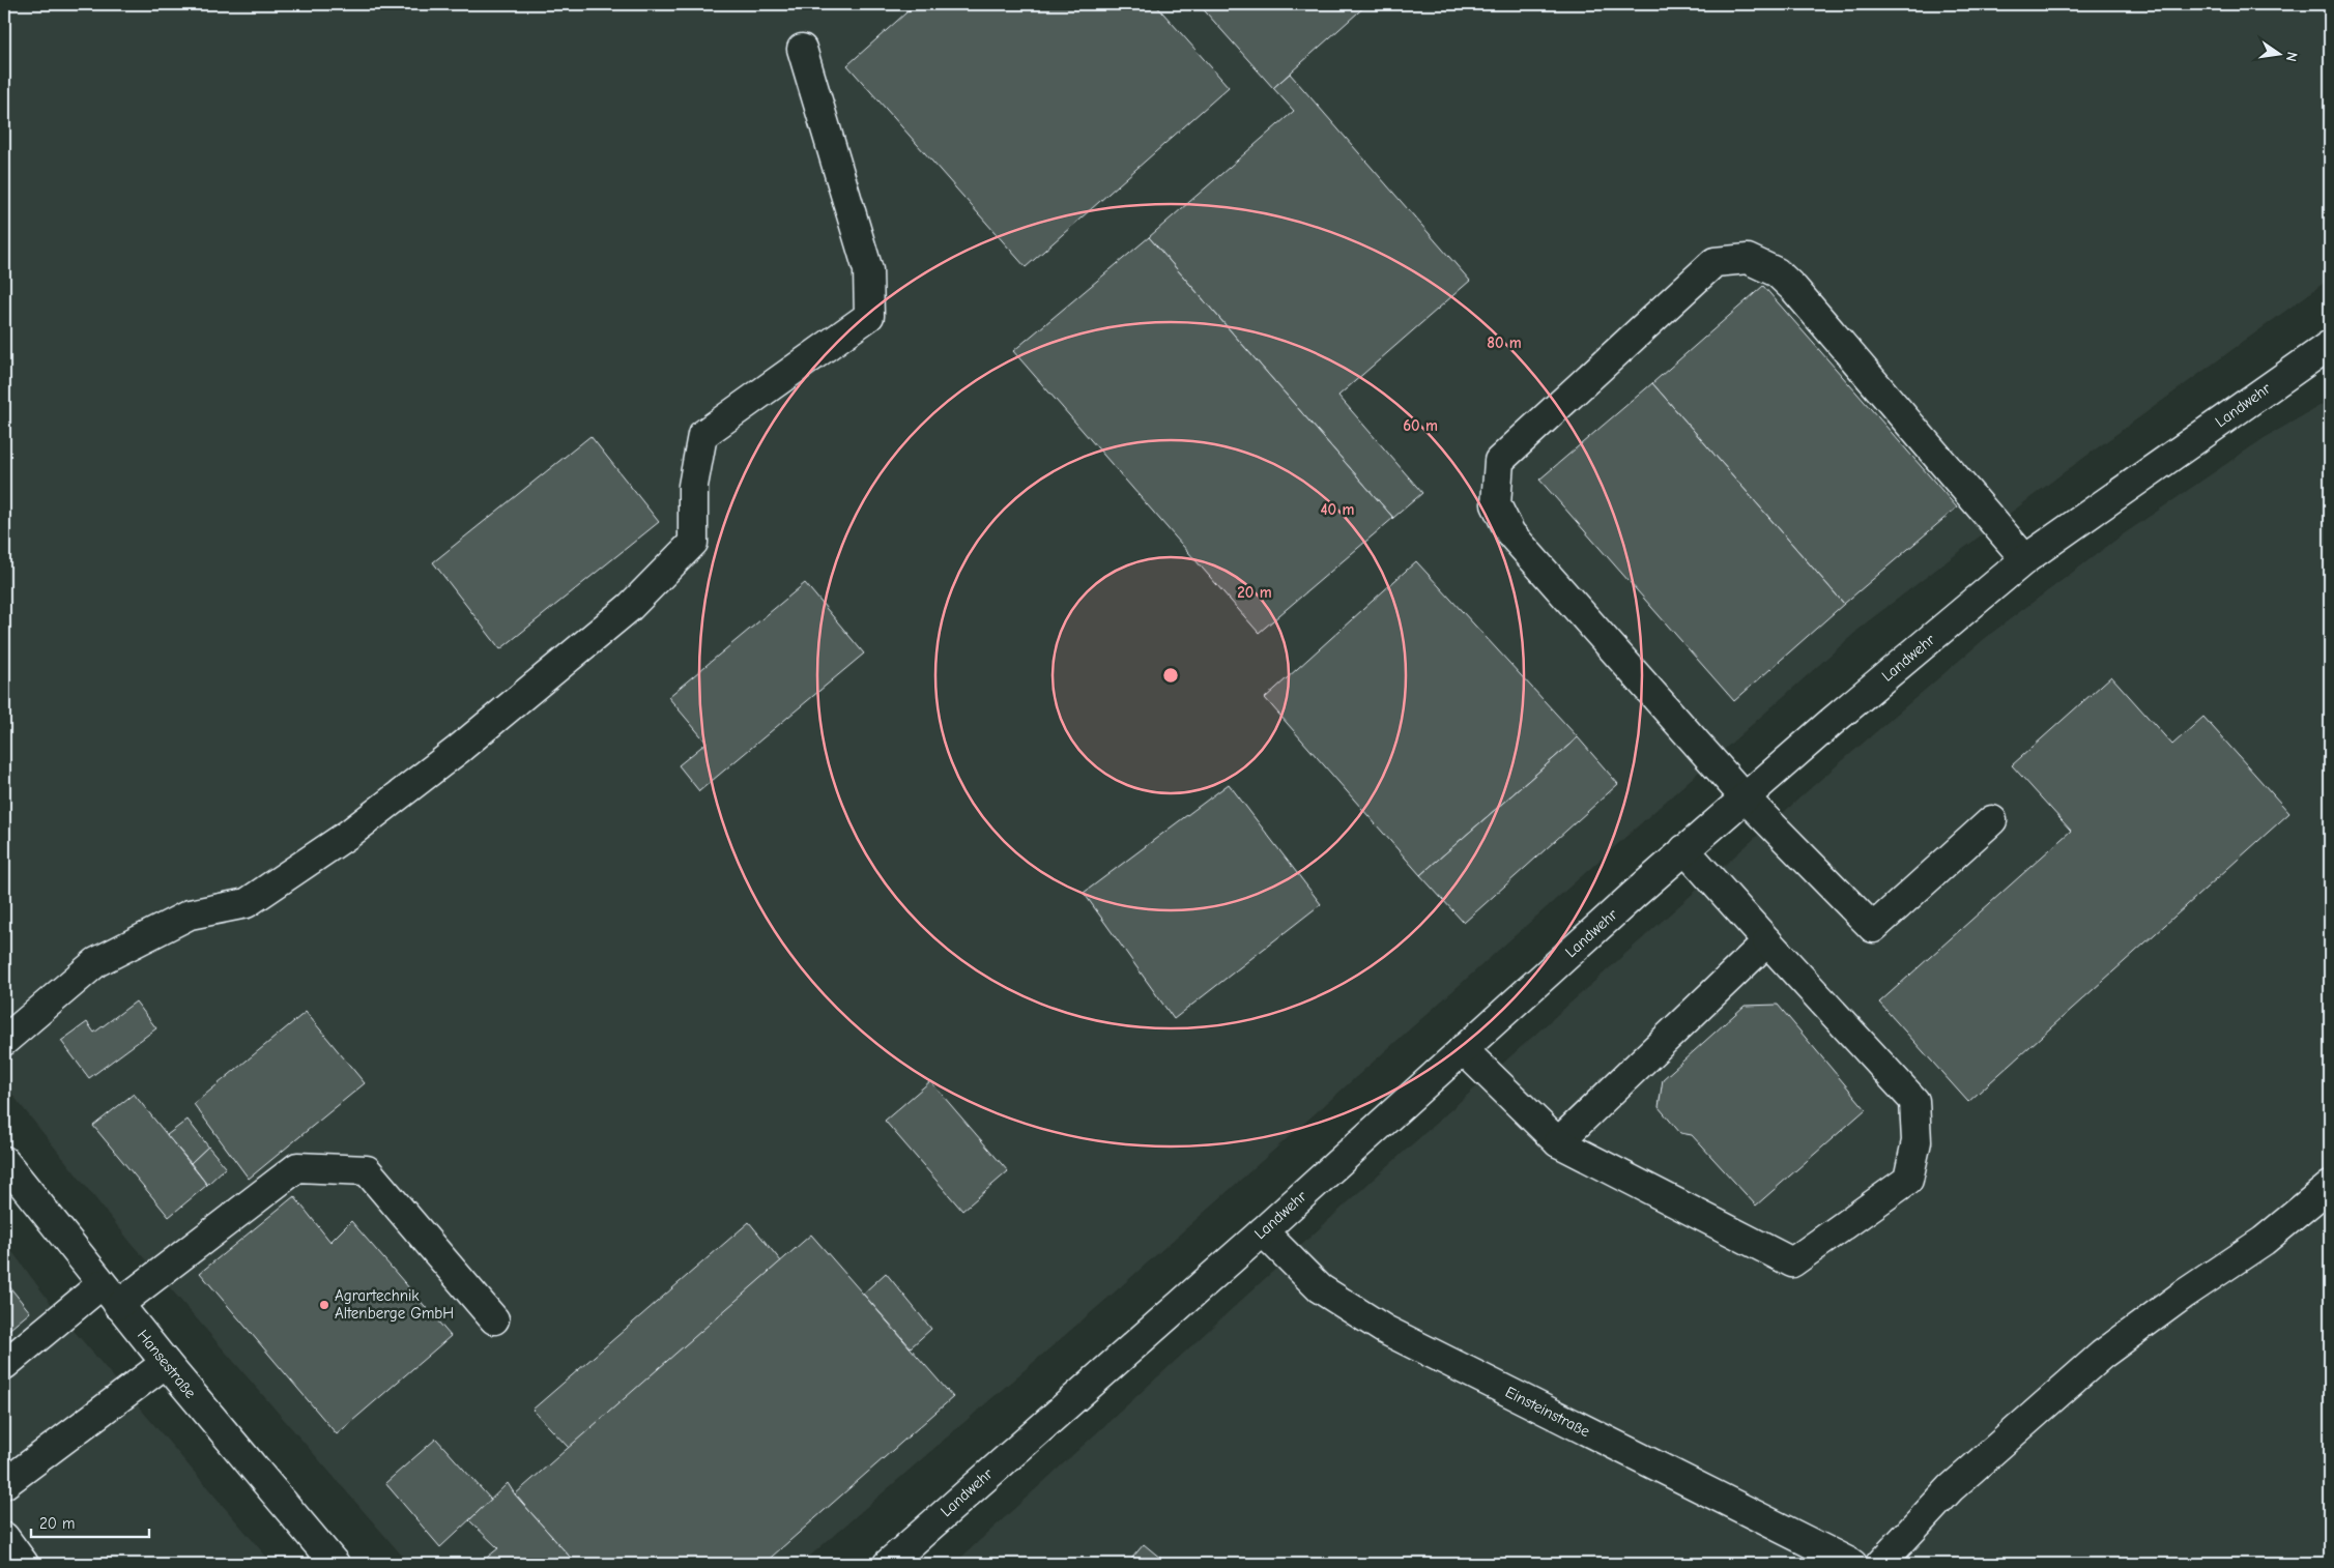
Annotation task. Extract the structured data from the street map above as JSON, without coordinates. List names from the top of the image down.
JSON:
{
  "streets": {
    "main road": ["Landwehr", "Hansestraße", "Einsteinstraße"]
  },
  "crossings": [
    ["Landwehr", "Einsteinstraße"]
  ],
  "places": ["Agrartechnik Altenberge GmbH"],
  "scale_bar": "20 m",
  "north": "right",
  "rings": [
    "80 m",
    "60 m",
    "40 m",
    "20 m"
  ]
}
